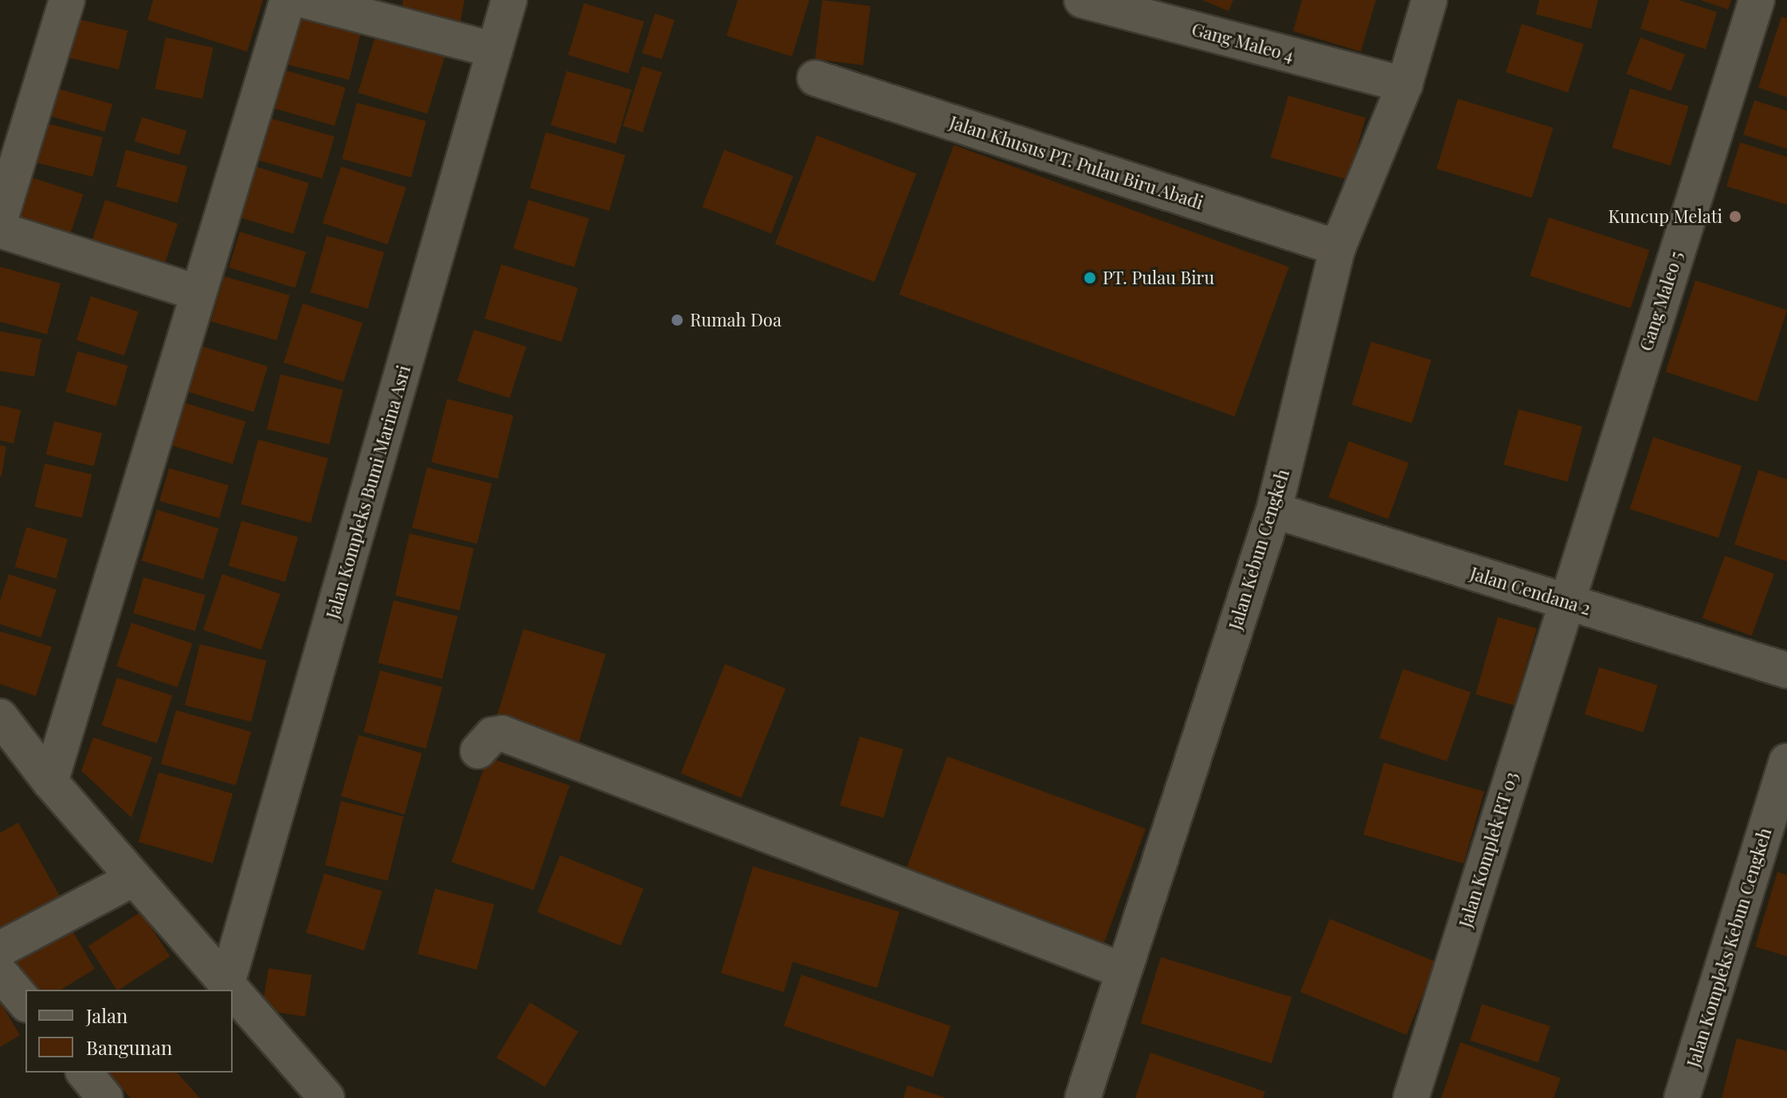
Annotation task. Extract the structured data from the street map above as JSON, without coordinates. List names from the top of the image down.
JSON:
{
  "streets": {
    "street": [
      "Gang Maleo 4",
      "Jalan Khusus PT. Pulau Biru Abadi",
      "Gang Maleo 5",
      "Jalan Kompleks Bumi Marina Asri",
      "Jalan Kebun Cengkeh",
      "Jalan Cendana 2",
      "Jalan Komplek RT 03",
      "Jalan Kompleks Kebun Cengkeh"
    ]
  },
  "crossings": [
    ["Gang Maleo 4", "Jalan Kebun Cengkeh"],
    ["Jalan Khusus PT. Pulau Biru Abadi", "Jalan Kebun Cengkeh"],
    ["Gang Maleo 5", "Jalan Cendana 2"],
    ["Gang Maleo 5", "Jalan Komplek RT 03"],
    ["Jalan Kebun Cengkeh", "Jalan Cendana 2"],
    ["Jalan Cendana 2", "Jalan Komplek RT 03"]
  ],
  "places": ["Kuncup Melati", "PT. Pulau Biru", "Rumah Doa"],
  "legend": ["Jalan", "Bangunan"]
}
